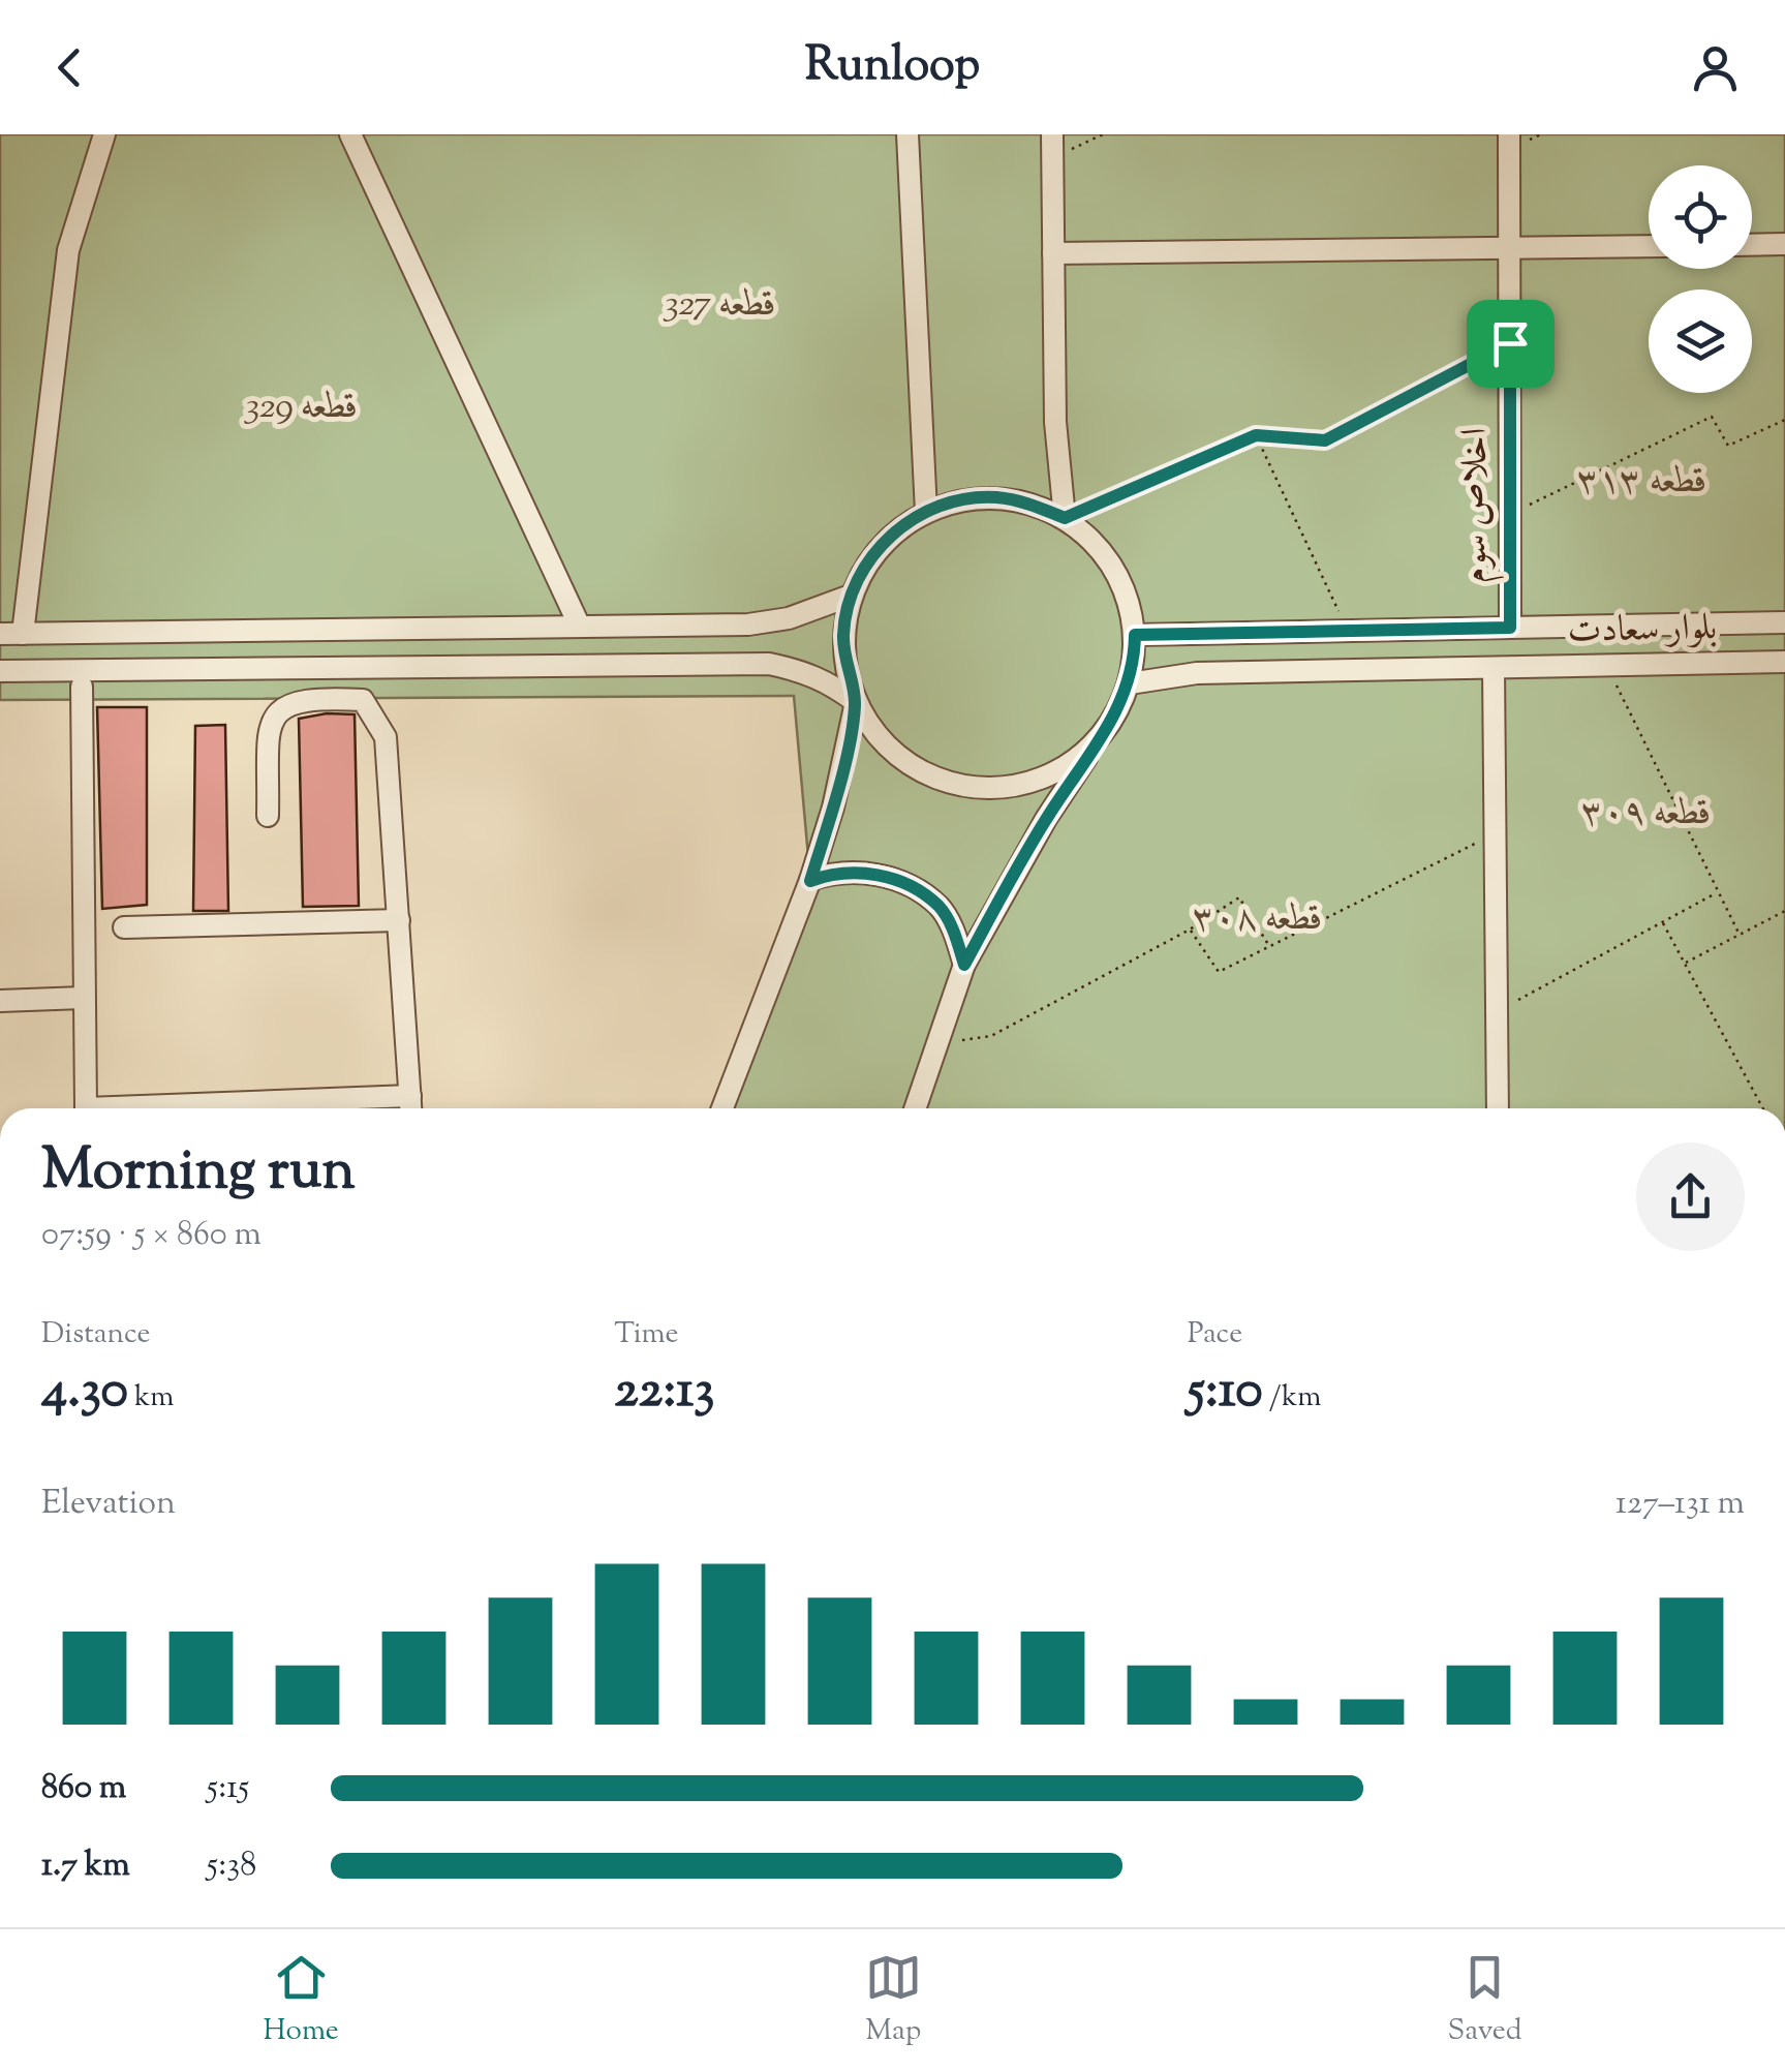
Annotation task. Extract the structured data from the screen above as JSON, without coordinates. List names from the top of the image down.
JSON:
{
  "streets": {
    "street": ["اخلاص سوم", "بلوار سعادت"]
  },
  "crossings": [
    ["اخلاص سوم", "بلوار سعادت"]
  ],
  "parks": [
    "قطعه 327",
    "قطعه 329",
    "قطعه ۳۱۳",
    "قطعه ۳۰۹",
    "قطعه ۳۰۸"
  ],
  "page": {
    "header": "Runloop",
    "heading": ["Morning run", "07:59 · 5 × 860 m"],
    "stats": [
      ["Distance", "4.30 km"],
      ["Time", "22:13"],
      ["Pace", "5:10 /km"]
    ],
    "chart": ["Elevation", "127–131 m"],
    "list": [
      {
        "name": "860 m",
        "note": "5:15"
      },
      {
        "name": "1.7 km",
        "note": "5:38"
      }
    ],
    "tabs": ["Home", "Map", "Saved"]
  }
}
